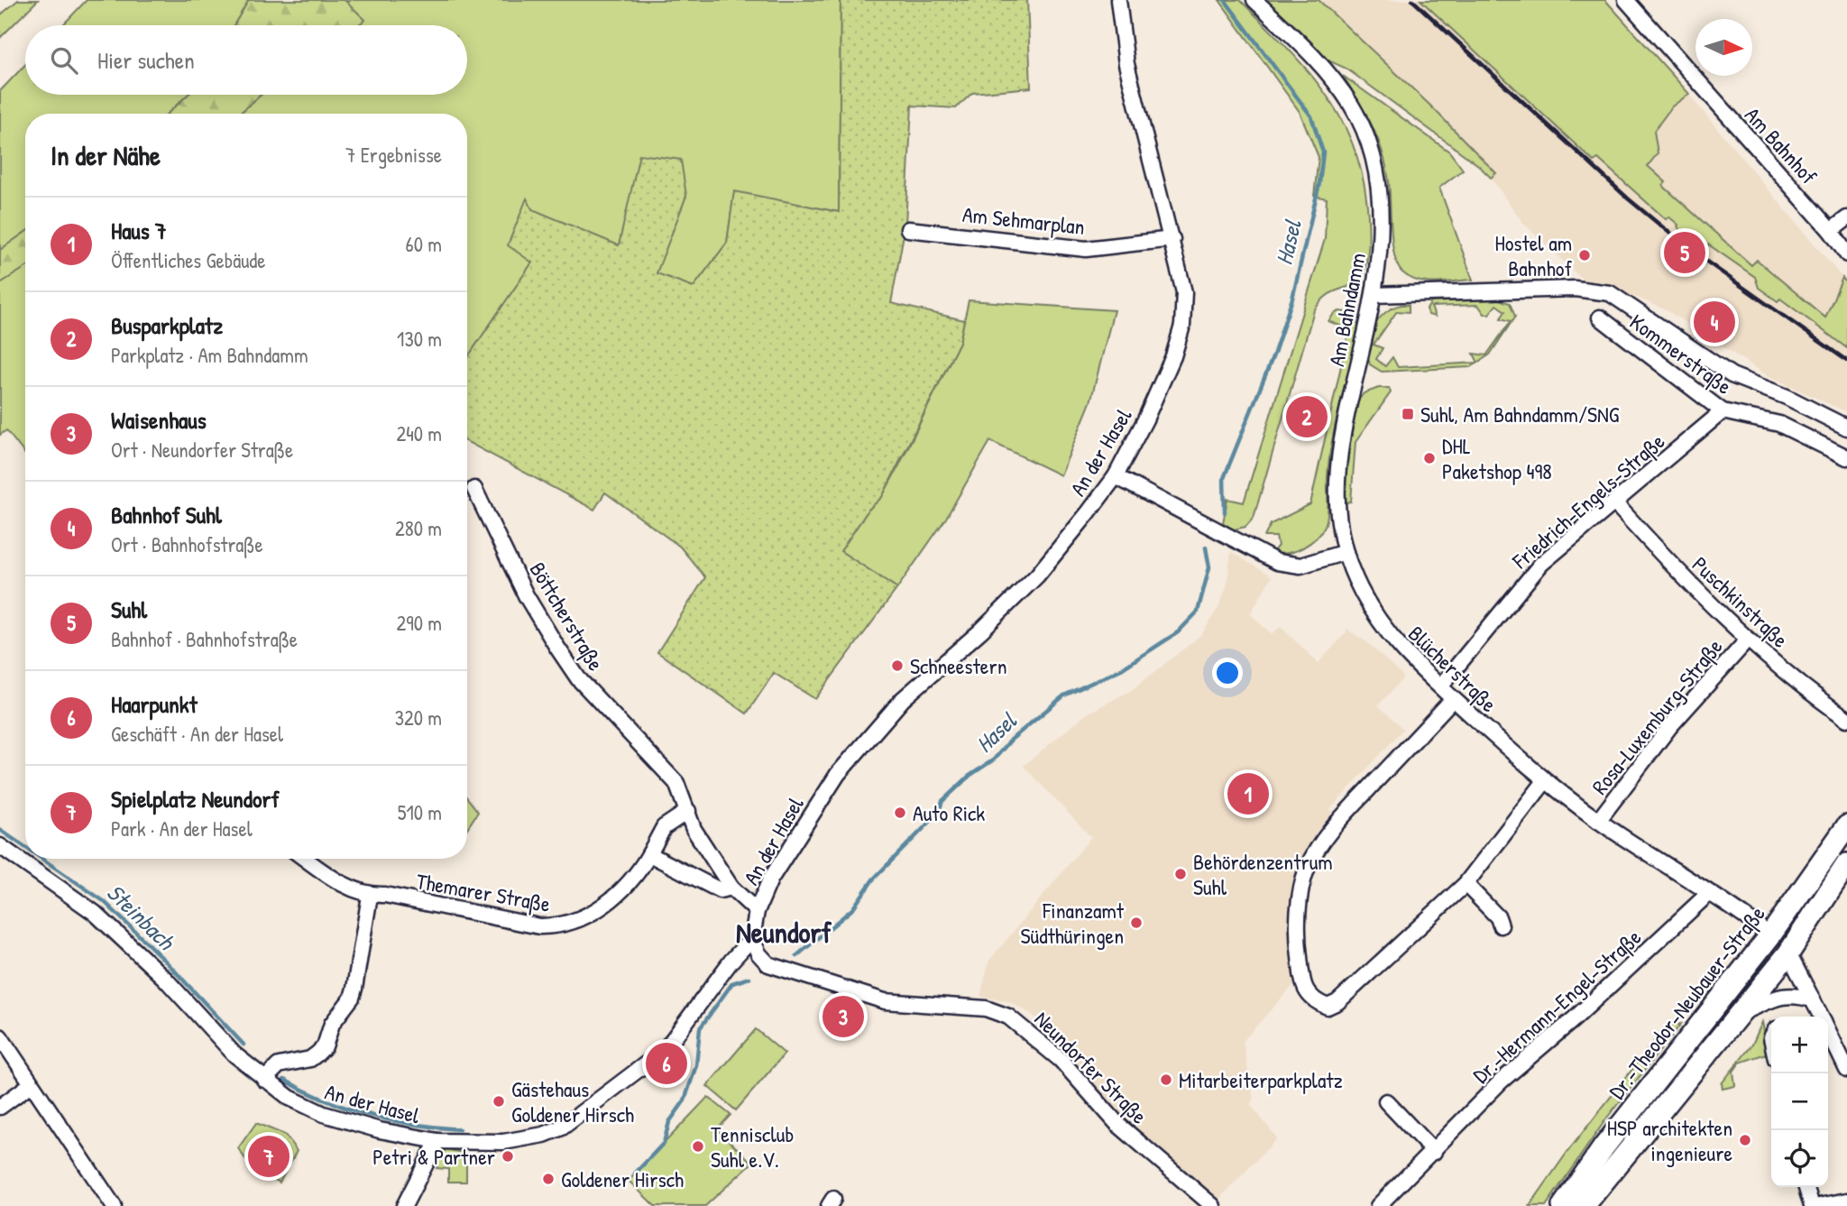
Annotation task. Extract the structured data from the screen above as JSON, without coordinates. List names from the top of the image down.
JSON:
{
  "streets": {
    "main road": ["Dr.-Theodor-Neubauer-Straße"],
    "street": [
      "Am Bahnhof",
      "Am Sehmarplan",
      "Am Bahndamm",
      "Kommerstraße",
      "An der Hasel",
      "Friedrich-Engels-Straße",
      "Puschkinstraße",
      "Böttcherstraße",
      "Blücherstraße",
      "Rosa-Luxemburg-Straße",
      "Themarer Straße",
      "Dr.-Hermann-Engel-Straße",
      "Neundorfer Straße"
    ]
  },
  "crossings": [
    ["Am Sehmarplan", "An der Hasel"],
    ["Am Bahndamm", "Blücherstraße"],
    ["Kommerstraße", "Friedrich-Engels-Straße"],
    ["An der Hasel", "Böttcherstraße"],
    ["An der Hasel", "Neundorfer Straße"],
    ["Friedrich-Engels-Straße", "Puschkinstraße"],
    ["Friedrich-Engels-Straße", "Blücherstraße"],
    ["Puschkinstraße", "Rosa-Luxemburg-Straße"],
    ["Blücherstraße", "Rosa-Luxemburg-Straße"],
    ["Blücherstraße", "Dr.-Theodor-Neubauer-Straße"],
    ["Blücherstraße", "Dr.-Hermann-Engel-Straße"]
  ],
  "districts": ["Neundorf"],
  "water": ["Hasel", "Steinbach"],
  "places": {
    "other": [
      "Hostel am Bahnhof",
      "DHL Paketshop 498",
      "Schneestern",
      "Auto Rick",
      "Behördenzentrum Suhl",
      "Finanzamt Südthüringen",
      "Mitarbeiterparkplatz",
      "Gästehaus Goldener Hirsch",
      "HSP architekten ingenieure",
      "Tennisclub Suhl e.V.",
      "Petri & Partner",
      "Goldener Hirsch"
    ],
    "transit": ["Suhl, Am Bahndamm/SNG"]
  },
  "north": "right",
  "page": {
    "search": "Hier suchen",
    "heading": ["In der Nähe", "7 Ergebnisse"],
    "list": [
      {
        "mark": "1",
        "name": "Haus 7",
        "note": "Öffentliches Gebäude",
        "value": "60 m"
      },
      {
        "mark": "2",
        "name": "Busparkplatz",
        "note": "Parkplatz · Am Bahndamm",
        "value": "130 m"
      },
      {
        "mark": "3",
        "name": "Waisenhaus",
        "note": "Ort · Neundorfer Straße",
        "value": "240 m"
      },
      {
        "mark": "4",
        "name": "Bahnhof Suhl",
        "note": "Ort · Bahnhofstraße",
        "value": "280 m"
      },
      {
        "mark": "5",
        "name": "Suhl",
        "note": "Bahnhof · Bahnhofstraße",
        "value": "290 m"
      },
      {
        "mark": "6",
        "name": "Haarpunkt",
        "note": "Geschäft · An der Hasel",
        "value": "320 m"
      },
      {
        "mark": "7",
        "name": "Spielplatz Neundorf",
        "note": "Park · An der Hasel",
        "value": "510 m"
      }
    ],
    "pins": [
      "5",
      "4",
      "2",
      "1",
      "3",
      "6",
      "7"
    ],
    "map_buttons": ["+", "−"]
  }
}
